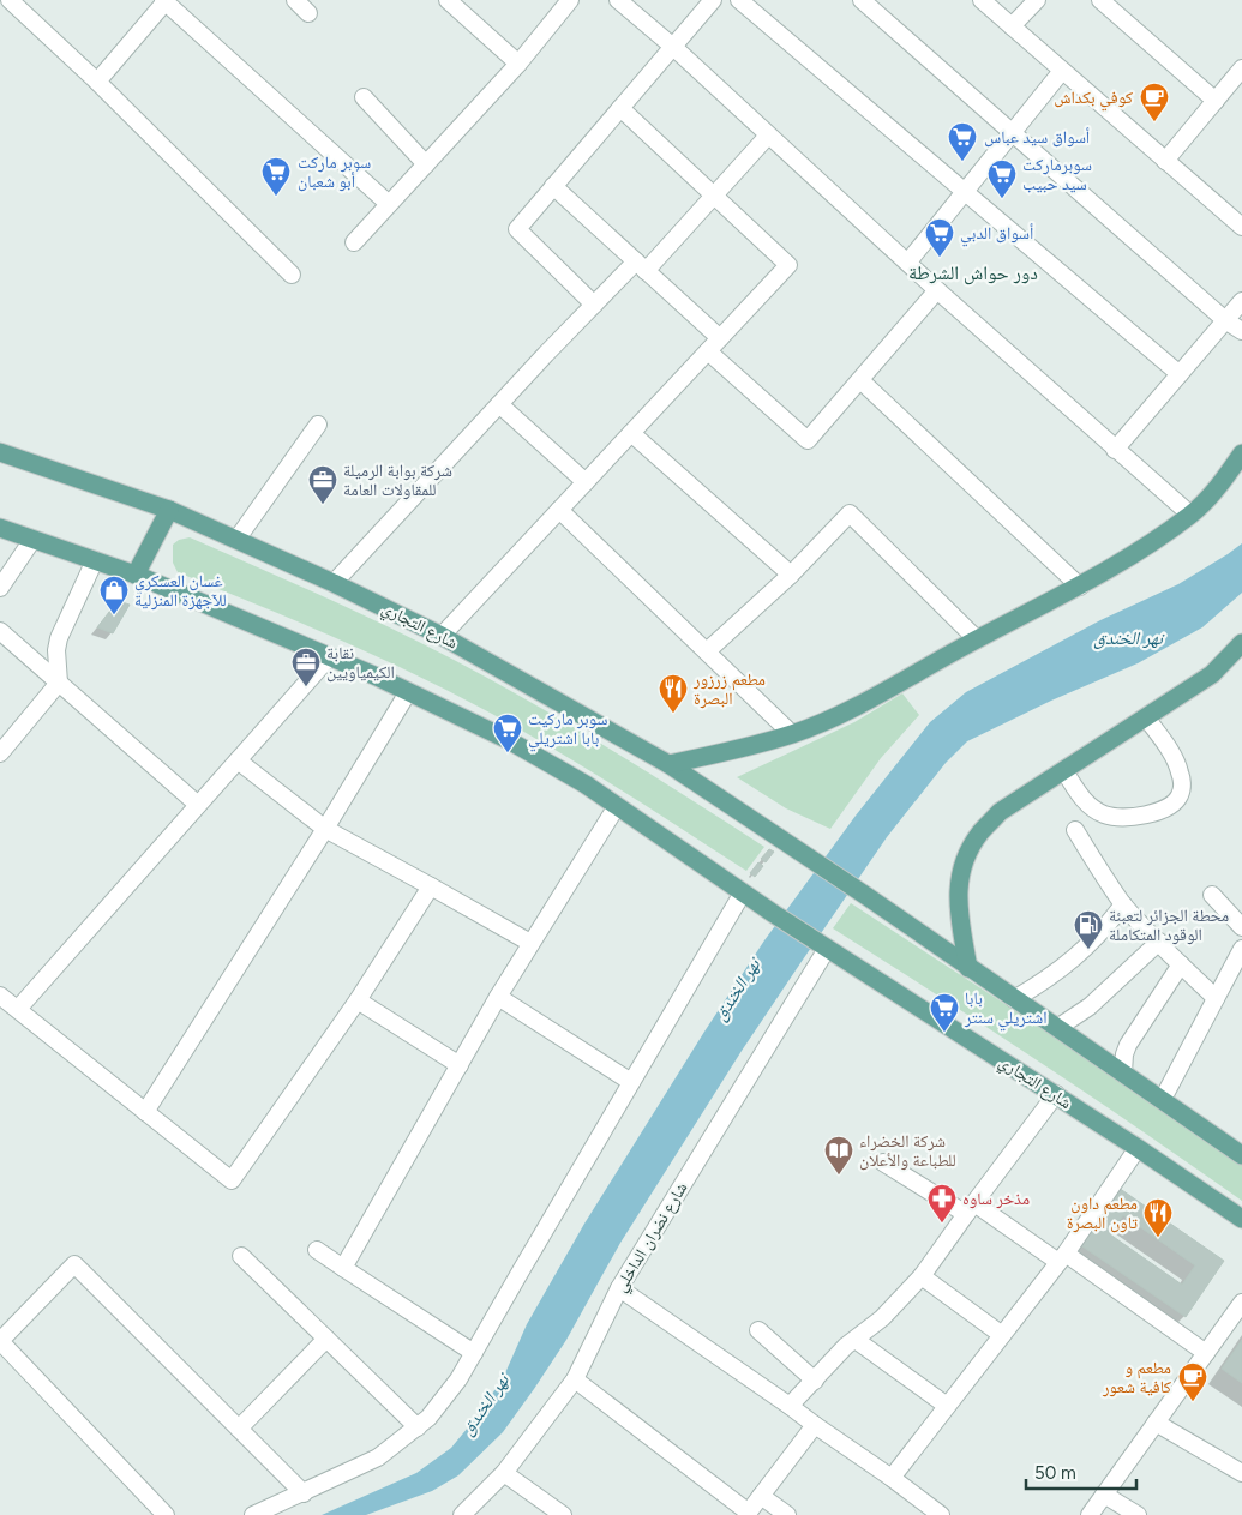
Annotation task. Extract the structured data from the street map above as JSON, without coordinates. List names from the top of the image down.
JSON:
{
  "streets": {
    "main road": ["شارع التجاري"],
    "street": ["شارع نضران الداخلي"]
  },
  "crossings": [
    ["شارع التجاري", "شارع نضران الداخلي"]
  ],
  "districts": ["دور حواش الشرطة"],
  "water": ["نهر الخندق"],
  "places": {
    "cafe": ["كوفي بكداش", "مطعم و كافية شعور"],
    "supermarket": [
      "أسواق سيد عباس",
      "سوبر ماركت أبو شعبان",
      "سوبرماركت سيد حبيب",
      "أسواق الدبي",
      "سوبر ماركيت بابا اشتريلي",
      "بابا اشتريلي سنتر"
    ],
    "office": ["شركة بوابة الرميلة للمقاولات العامة", "نقابة الكيمياويين"],
    "shop": ["غسان العسكري للآجهزة المنزلية"],
    "restaurant": ["مطعم زرزور البصرة", "مطعم داون تاون البصرة"],
    "fuel station": ["محطة الجزائر لتعبئة الوقود المتكاملة"],
    "library": ["شركة الخضراء للطباعة والأعلان"],
    "pharmacy": ["مذخر ساوه"]
  },
  "scale_bar": "50 m"
}
